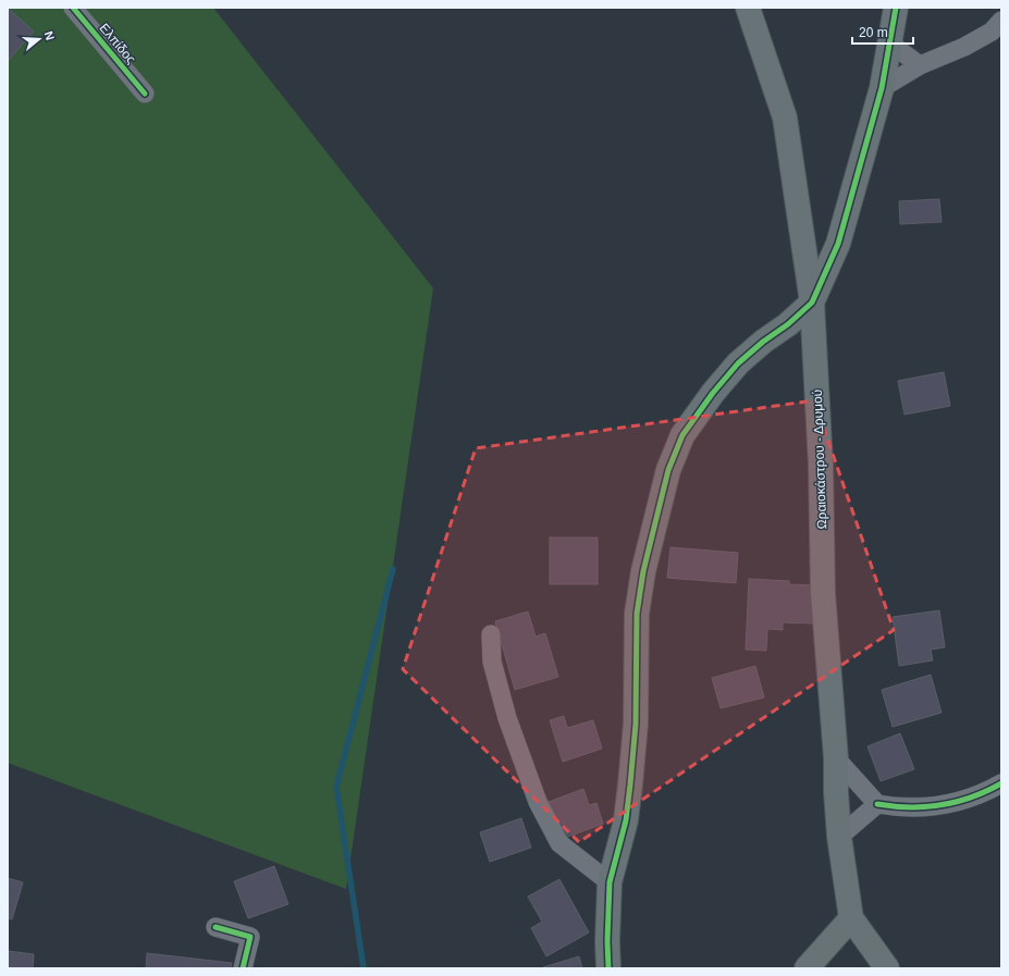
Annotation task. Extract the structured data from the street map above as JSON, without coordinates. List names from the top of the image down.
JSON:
{
  "streets": {
    "main road": ["Ωραιοκάστρου - Δρυμού"],
    "street": ["Ελπίδος"]
  },
  "scale_bar": "20 m",
  "north": "right"
}
